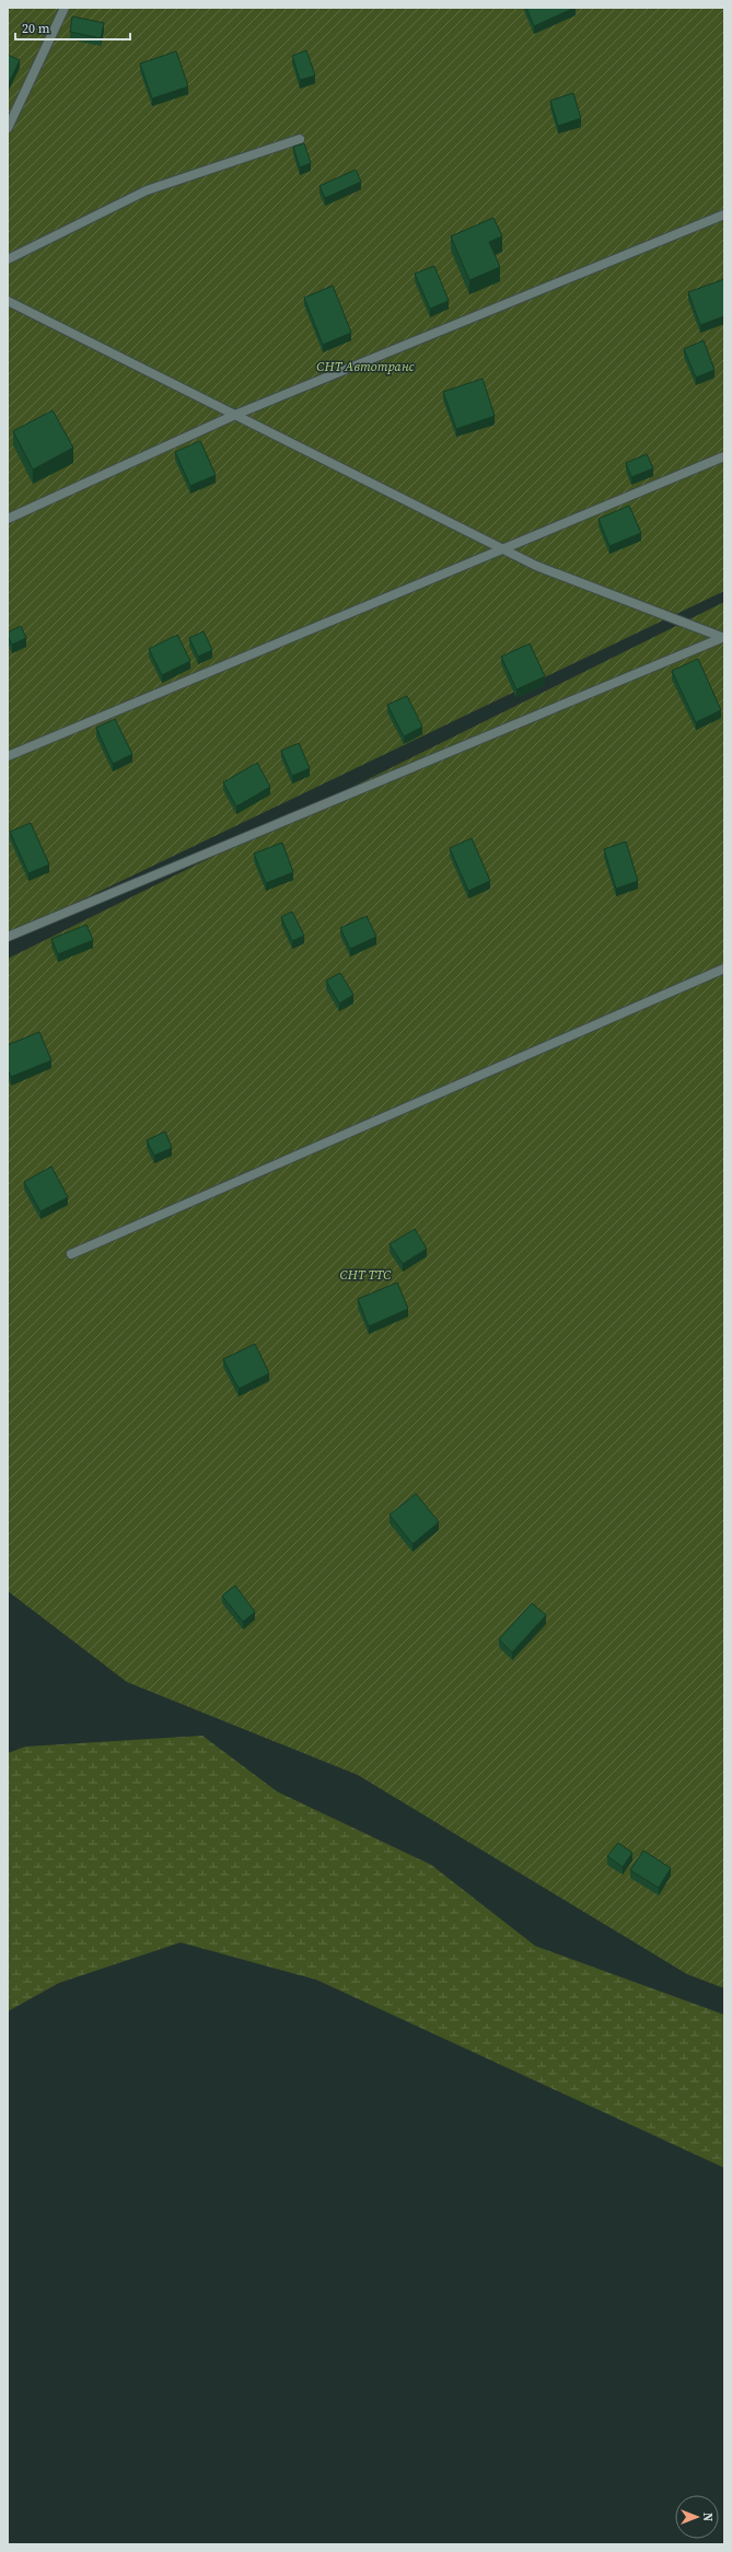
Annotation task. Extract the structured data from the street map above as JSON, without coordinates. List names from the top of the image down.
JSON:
{
  "parks": ["СНТ Автотранс", "СНТ ТТС"],
  "scale_bar": "20 m",
  "north": "right"
}
